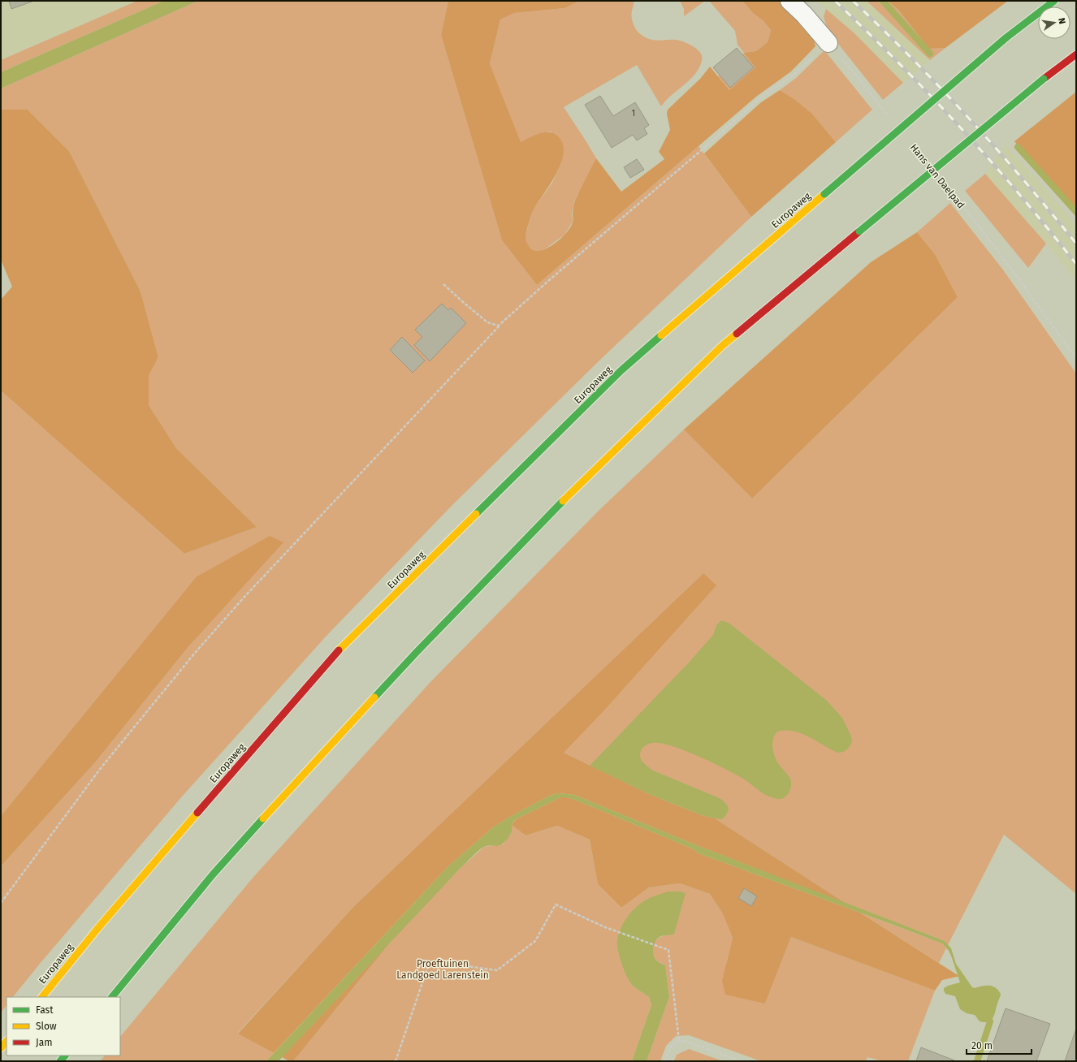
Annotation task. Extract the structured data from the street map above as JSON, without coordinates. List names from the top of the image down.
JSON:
{
  "streets": {
    "highway": ["Europaweg"],
    "path": ["Hans van Daelpad"]
  },
  "parks": ["Proeftuinen Landgoed Larenstein"],
  "house_numbers": ["1"],
  "legend": ["Fast", "Slow", "Jam"],
  "scale_bar": "20 m",
  "north": "right"
}
